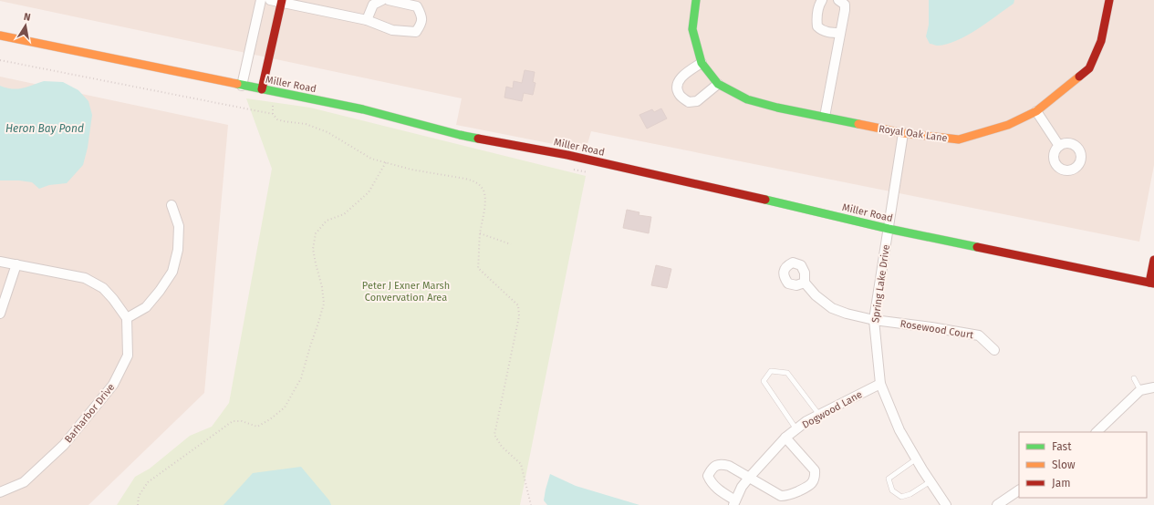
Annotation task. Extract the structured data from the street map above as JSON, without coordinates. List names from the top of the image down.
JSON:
{
  "streets": {
    "street": [
      "Miller Road",
      "Royal Oak Lane",
      "Spring Lake Drive",
      "Rosewood Court",
      "Dogwood Lane",
      "Barharbor Drive"
    ]
  },
  "crossings": [
    ["Miller Road", "Spring Lake Drive"],
    ["Royal Oak Lane", "Spring Lake Drive"],
    ["Spring Lake Drive", "Rosewood Court"],
    ["Spring Lake Drive", "Dogwood Lane"]
  ],
  "water": ["Heron Bay Pond"],
  "parks": ["Peter J Exner Marsh Convervation Area"],
  "legend": ["Fast", "Slow", "Jam"],
  "north": "top"
}
